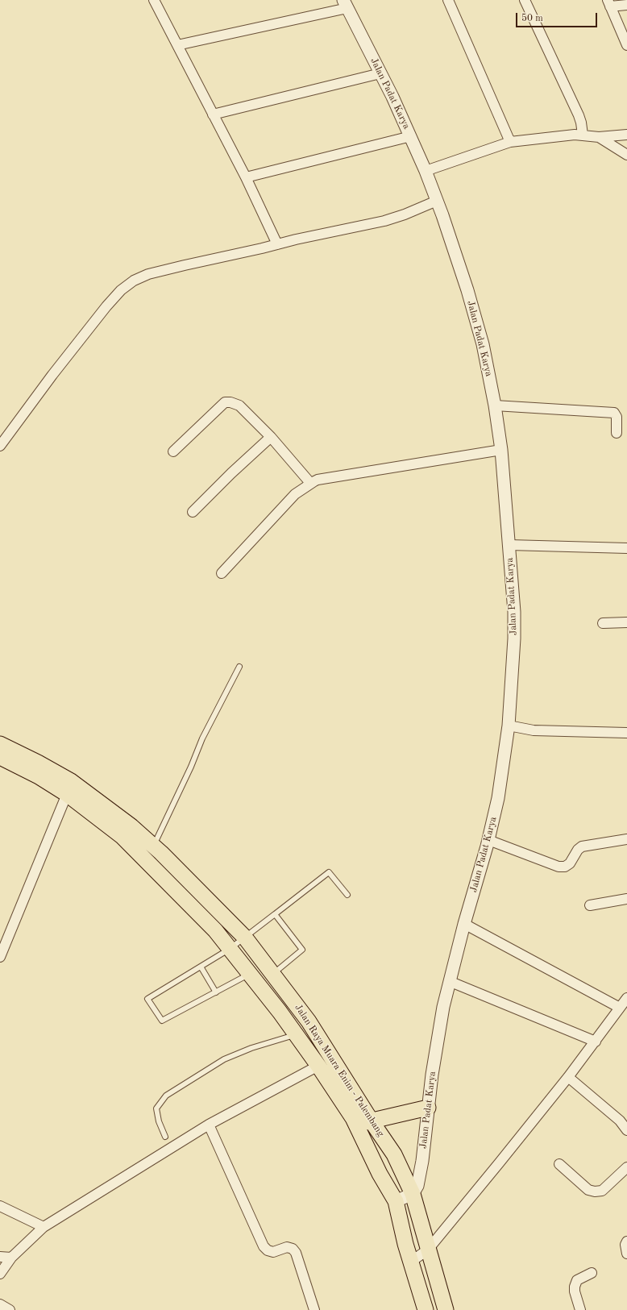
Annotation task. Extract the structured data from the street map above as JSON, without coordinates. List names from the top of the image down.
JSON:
{
  "streets": {
    "main road": ["Jalan Raya Muara Enim - Palembang"],
    "street": ["Jalan Padat Karya"]
  },
  "crossings": [
    ["Jalan Padat Karya", "Jalan Raya Muara Enim - Palembang"]
  ],
  "scale_bar": "50 m"
}
